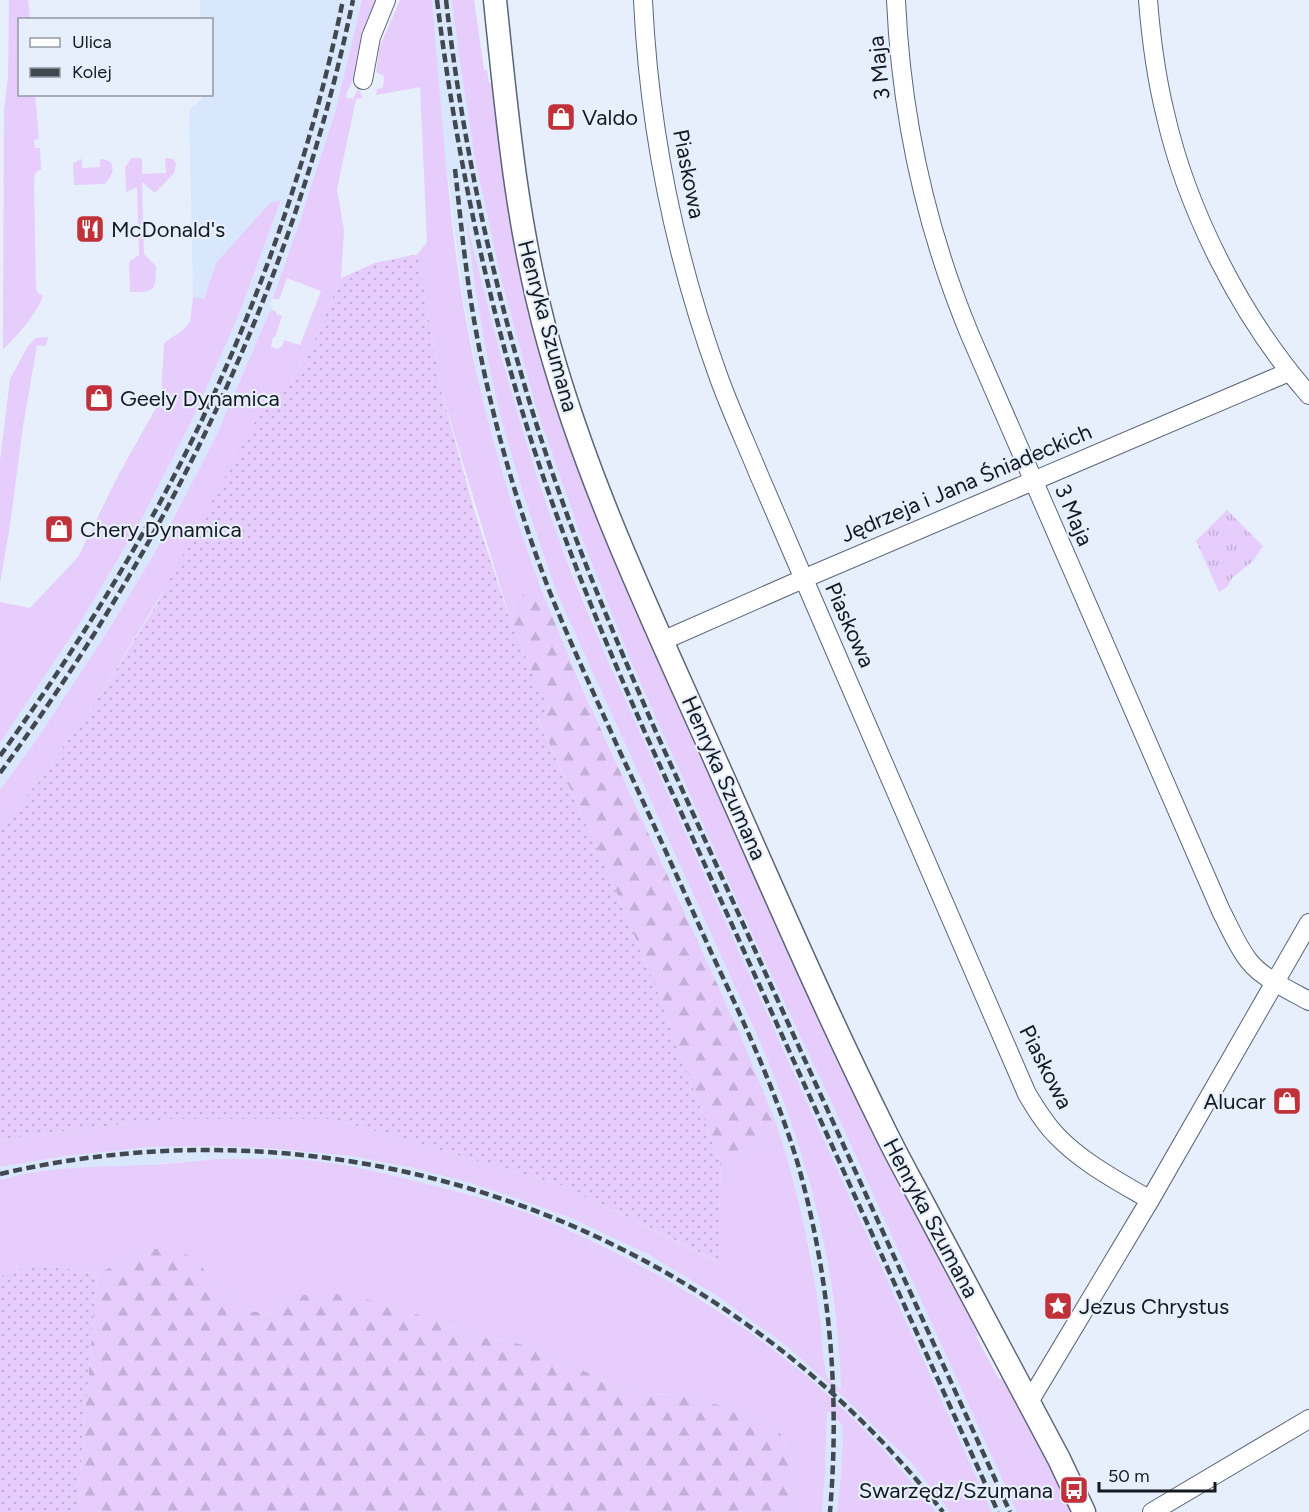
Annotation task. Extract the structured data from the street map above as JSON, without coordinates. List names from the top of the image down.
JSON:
{
  "streets": {
    "street": [
      "3 Maja",
      "Piaskowa",
      "Henryka Szumana",
      "Jędrzeja i Jana Śniadeckich"
    ]
  },
  "crossings": [
    ["3 Maja", "Jędrzeja i Jana Śniadeckich"],
    ["Piaskowa", "Jędrzeja i Jana Śniadeckich"],
    ["Henryka Szumana", "Jędrzeja i Jana Śniadeckich"]
  ],
  "places": {
    "shop": [
      "Valdo",
      "Geely Dynamica",
      "Chery Dynamica",
      "Alucar"
    ],
    "restaurant": ["McDonald's"],
    "place": ["Jezus Chrystus"],
    "bus stop": ["Swarzędz/Szumana"]
  },
  "legend": ["Ulica", "Kolej"],
  "scale_bar": "50 m"
}
